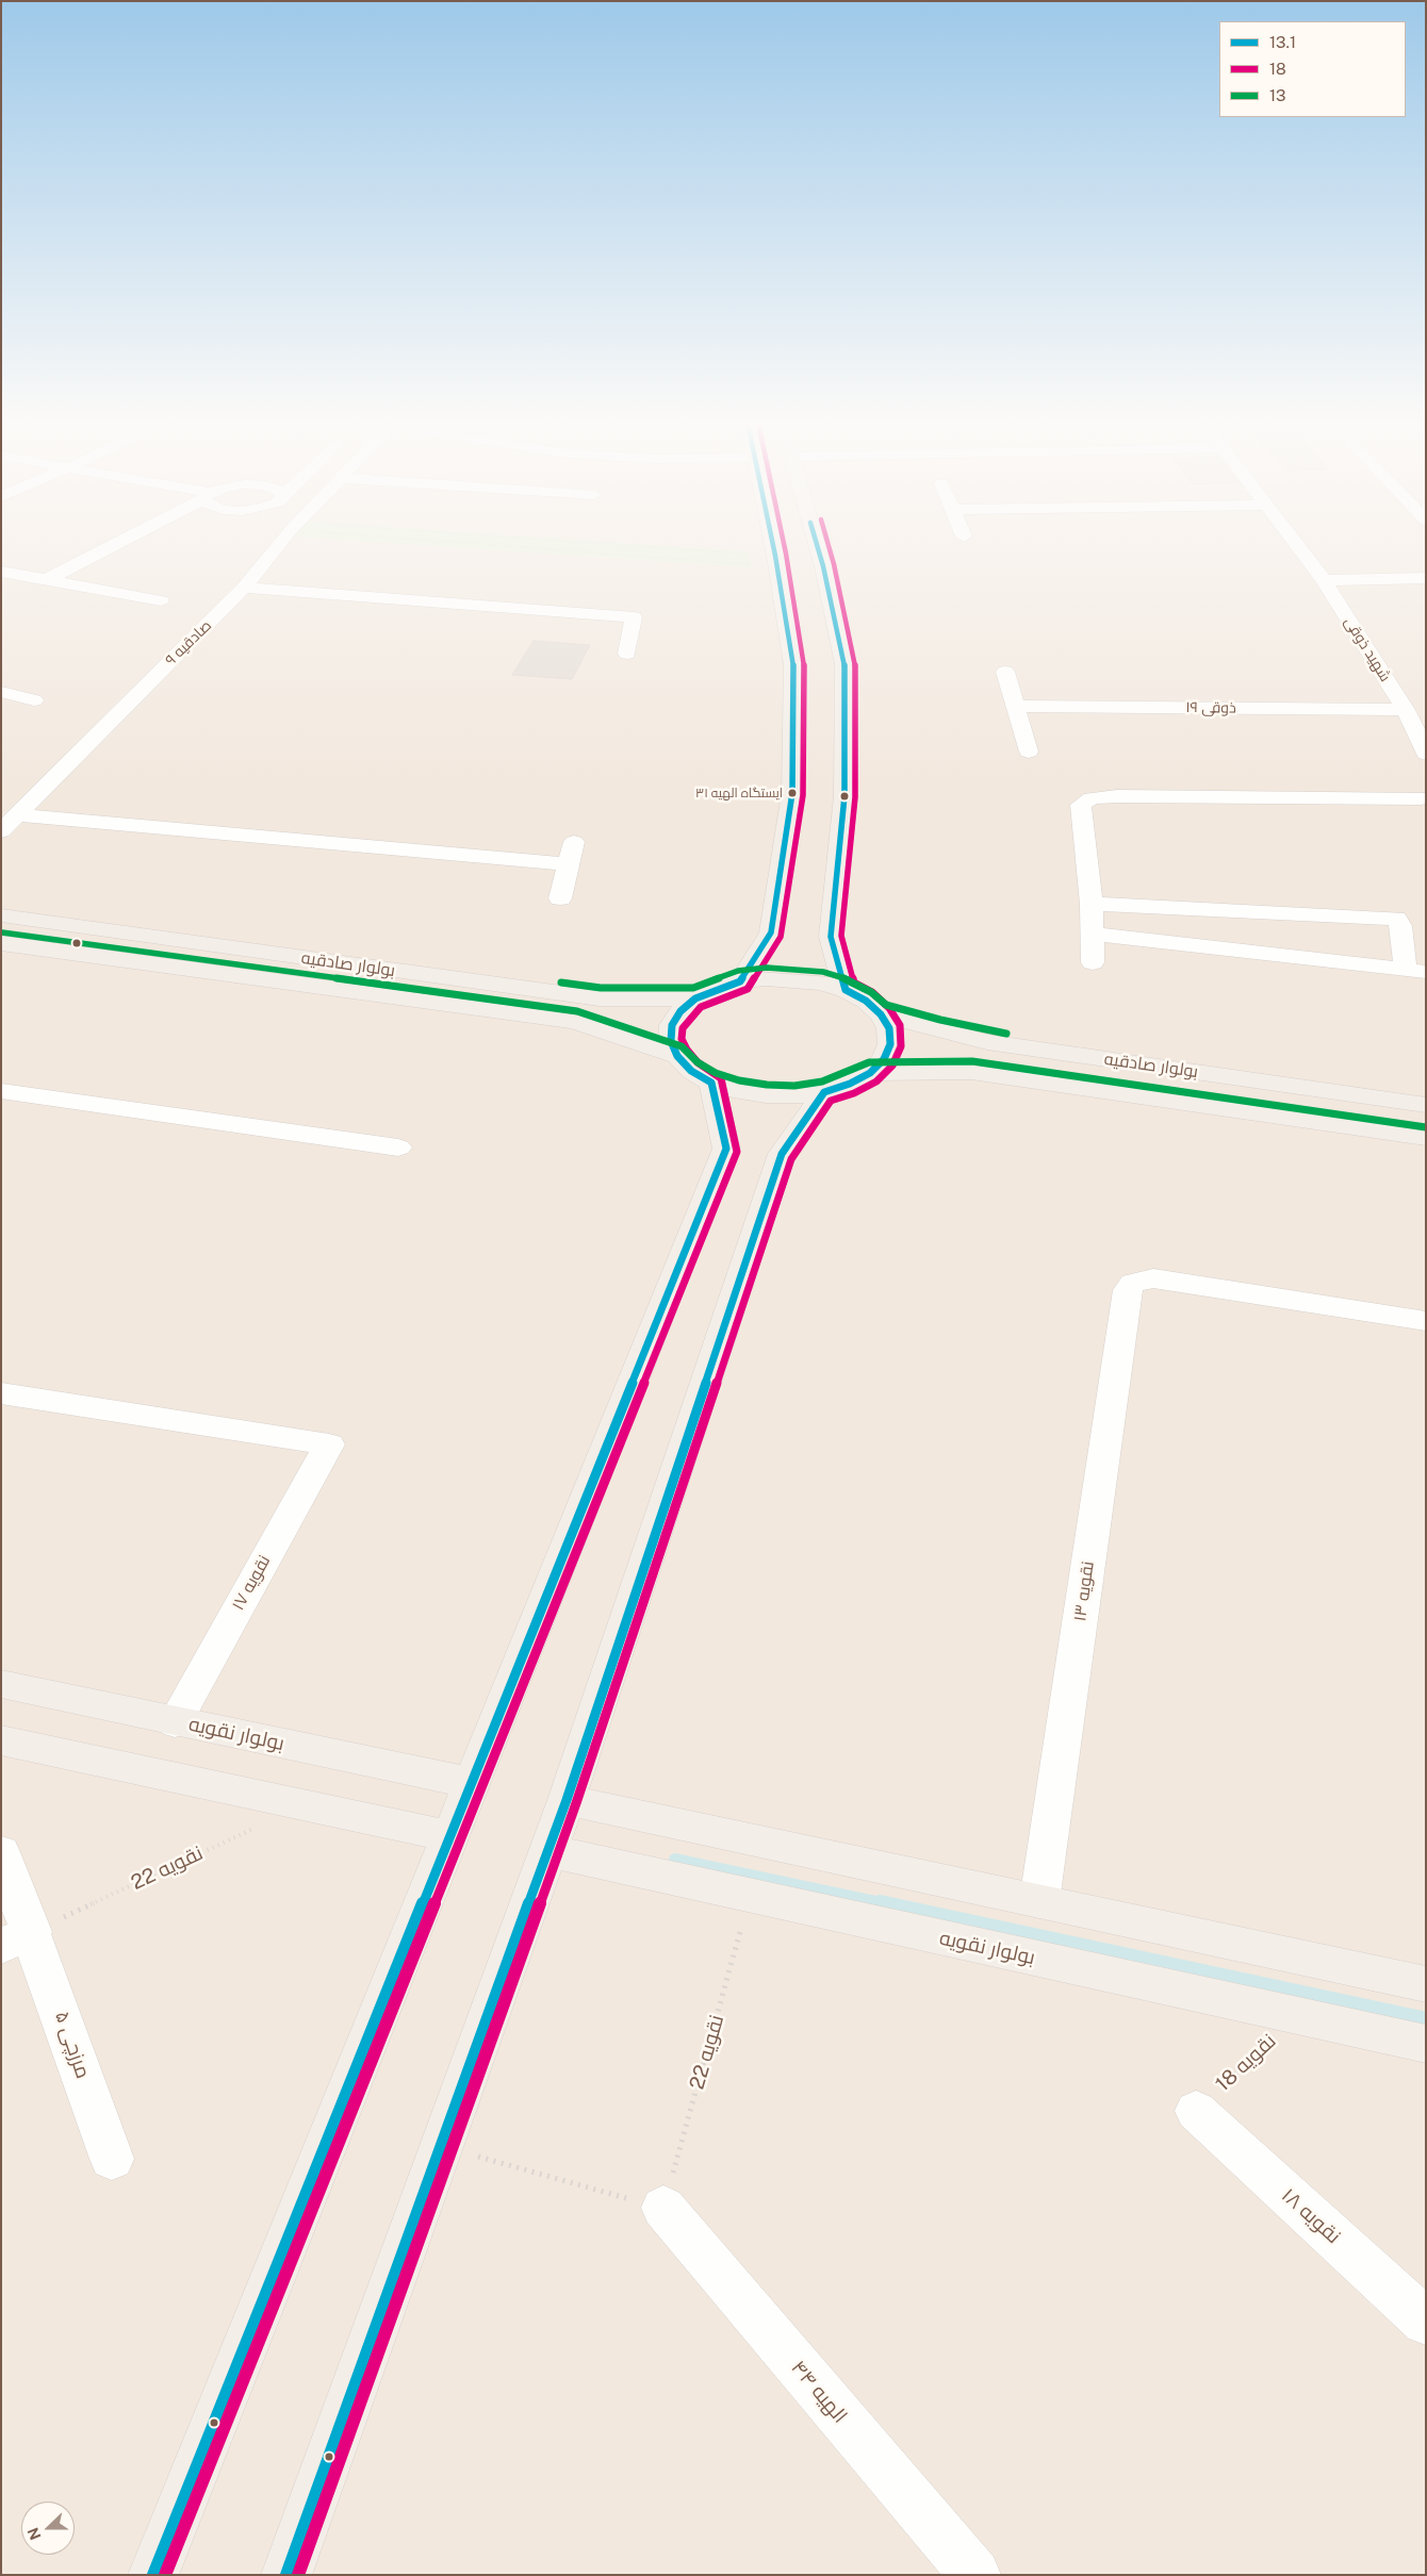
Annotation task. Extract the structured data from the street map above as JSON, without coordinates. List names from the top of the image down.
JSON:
{
  "streets": {
    "main road": ["بولوار صادقیه", "بولوار نقویه"],
    "street": [
      "صادقیه ۹",
      "شهید ذوقی",
      "ذوقی ۱۹",
      "نقویه ۱۷",
      "نقویه ۱۳",
      "مرزچی ۵",
      "نقویه ۱۸",
      "الهیه ۴۴"
    ],
    "path": ["نقویه 22", "نقویه 18"]
  },
  "crossings": [
    ["شهید ذوقی", "ذوقی ۱۹"],
    ["نقویه ۱۷", "بولوار نقویه"],
    ["بولوار نقویه", "نقویه 22"],
    ["بولوار نقویه", "نقویه 18"],
    ["نقویه 22", "مرزچی ۵"],
    ["نقویه 22", "الهیه ۴۴"],
    ["نقویه 18", "نقویه ۱۸"]
  ],
  "places": ["ایستگاه الهیه ۳۱"],
  "lines": ["transit line 13.1", "transit line 18", "transit line 13"],
  "legend": ["13.1", "18", "13"],
  "north": "left"
}
